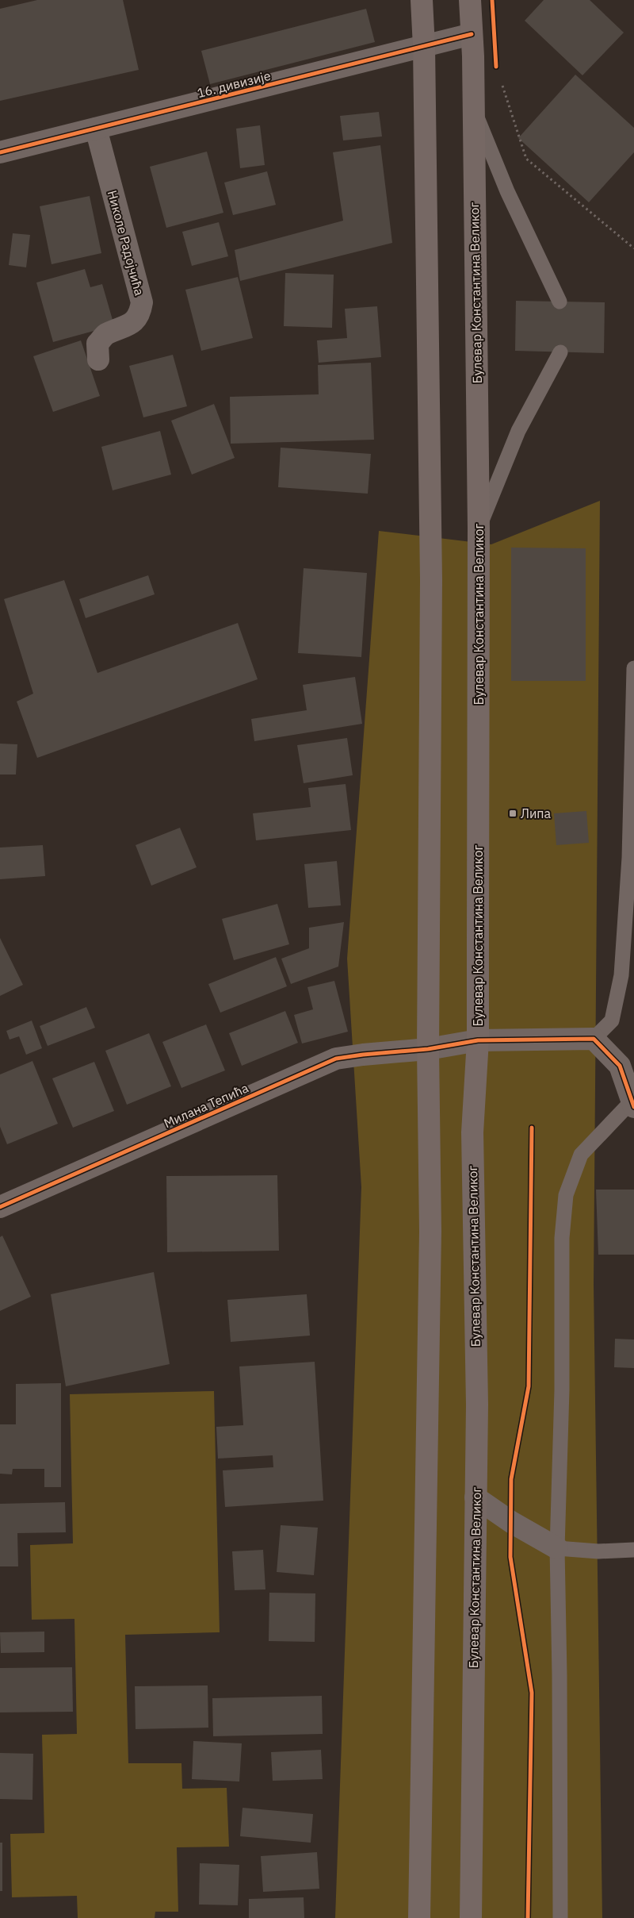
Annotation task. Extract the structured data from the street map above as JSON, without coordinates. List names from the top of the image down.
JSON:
{
  "streets": {
    "main road": ["Булевар Константина Великог"],
    "street": ["16. дивизије", "Николе Радојчића", "Милана Тепића"]
  },
  "crossings": [
    ["16. дивизије", "Николе Радојчића"],
    ["16. дивизије", "Булевар Константина Великог"],
    ["Булевар Константина Великог", "Милана Тепића"]
  ],
  "places": {
    "transit": ["Липа"]
  }
}
